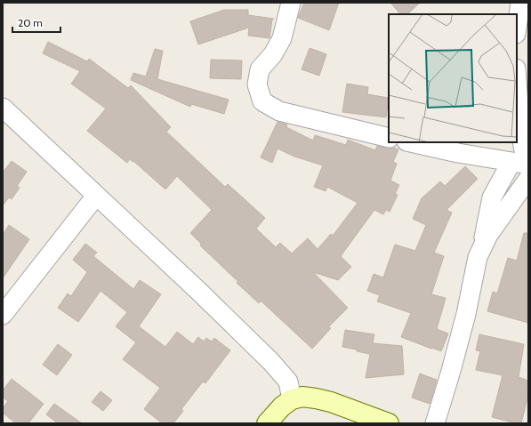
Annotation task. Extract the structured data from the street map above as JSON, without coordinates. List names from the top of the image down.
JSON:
{
  "scale_bar": "20 m"
}
